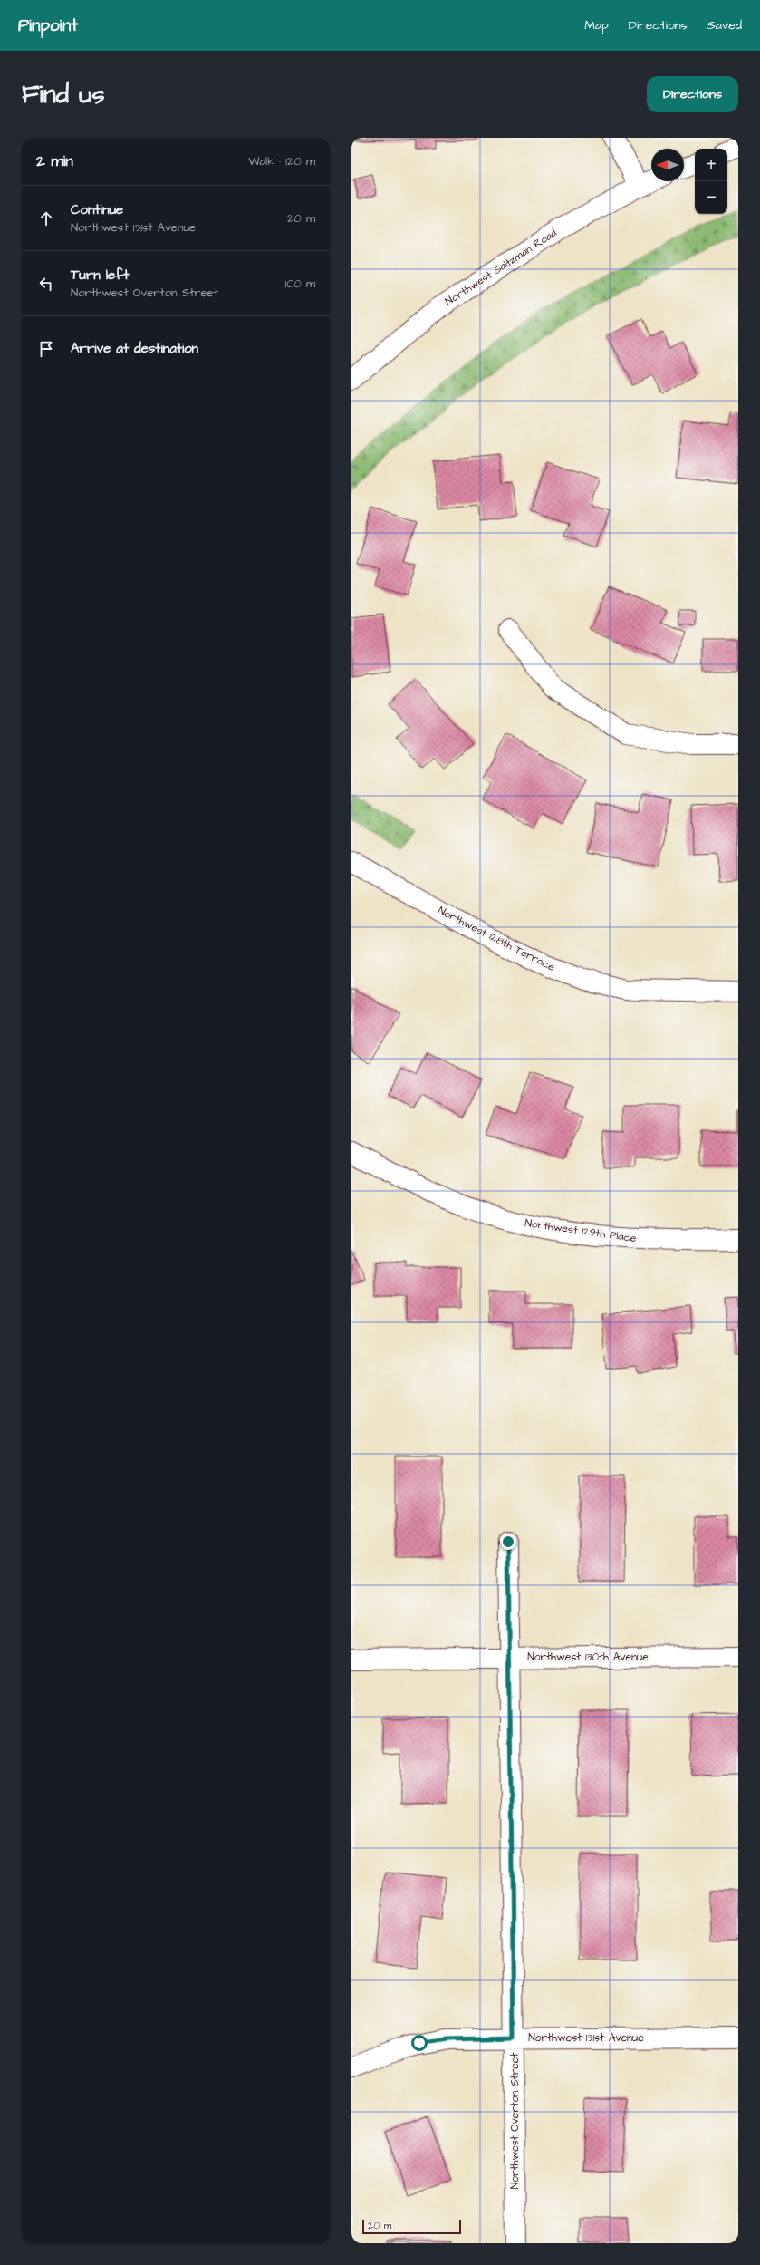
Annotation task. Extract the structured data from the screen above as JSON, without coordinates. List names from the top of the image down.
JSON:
{
  "streets": {
    "street": [
      "Northwest Saltzman Road",
      "Northwest 128th Terrace",
      "Northwest 129th Place",
      "Northwest 130th Avenue",
      "Northwest 131st Avenue",
      "Northwest Overton Street"
    ]
  },
  "crossings": [
    ["Northwest 130th Avenue", "Northwest Overton Street"],
    ["Northwest 131st Avenue", "Northwest Overton Street"]
  ],
  "scale_bar": "20 m",
  "north": "left",
  "page": {
    "header": "Pinpoint",
    "nav": ["Map", "Directions", "Saved"],
    "buttons": "Directions",
    "title": "Find us",
    "heading": ["2 min", "Walk · 120 m"],
    "map_buttons": ["+", "−"],
    "list": [
      ["Continue", "Northwest 131st Avenue", "20 m"],
      ["Turn left", "Northwest Overton Street", "100 m"],
      "Arrive at destination"
    ],
    "scale": "20 m"
  }
}
